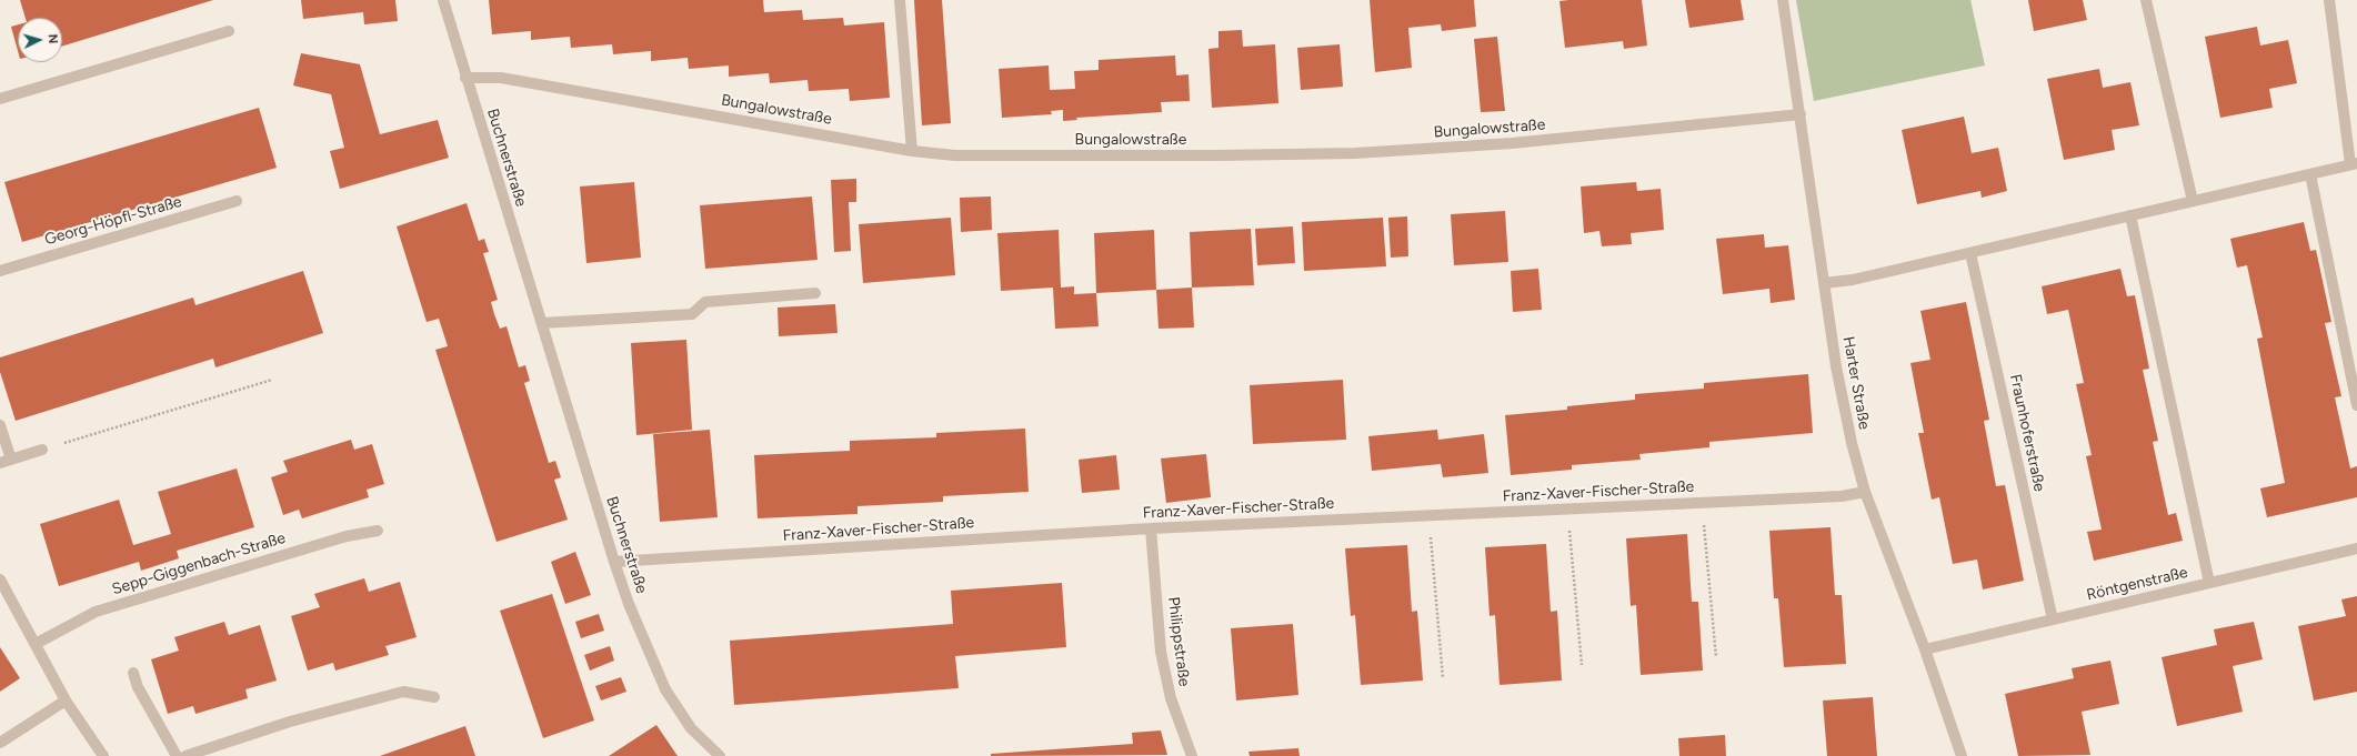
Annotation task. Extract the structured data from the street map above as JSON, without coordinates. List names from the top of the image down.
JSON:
{
  "streets": {
    "street": [
      "Bungalowstraße",
      "Buchnerstraße",
      "Georg-Höpfl-Straße",
      "Harter Straße",
      "Fraunhoferstraße",
      "Franz-Xaver-Fischer-Straße",
      "Sepp-Giggenbach-Straße",
      "Röntgenstraße",
      "Philippstraße"
    ]
  },
  "crossings": [
    ["Bungalowstraße", "Buchnerstraße"],
    ["Bungalowstraße", "Harter Straße"],
    ["Buchnerstraße", "Franz-Xaver-Fischer-Straße"],
    ["Harter Straße", "Franz-Xaver-Fischer-Straße"],
    ["Harter Straße", "Röntgenstraße"],
    ["Fraunhoferstraße", "Röntgenstraße"],
    ["Franz-Xaver-Fischer-Straße", "Philippstraße"]
  ],
  "north": "right"
}
